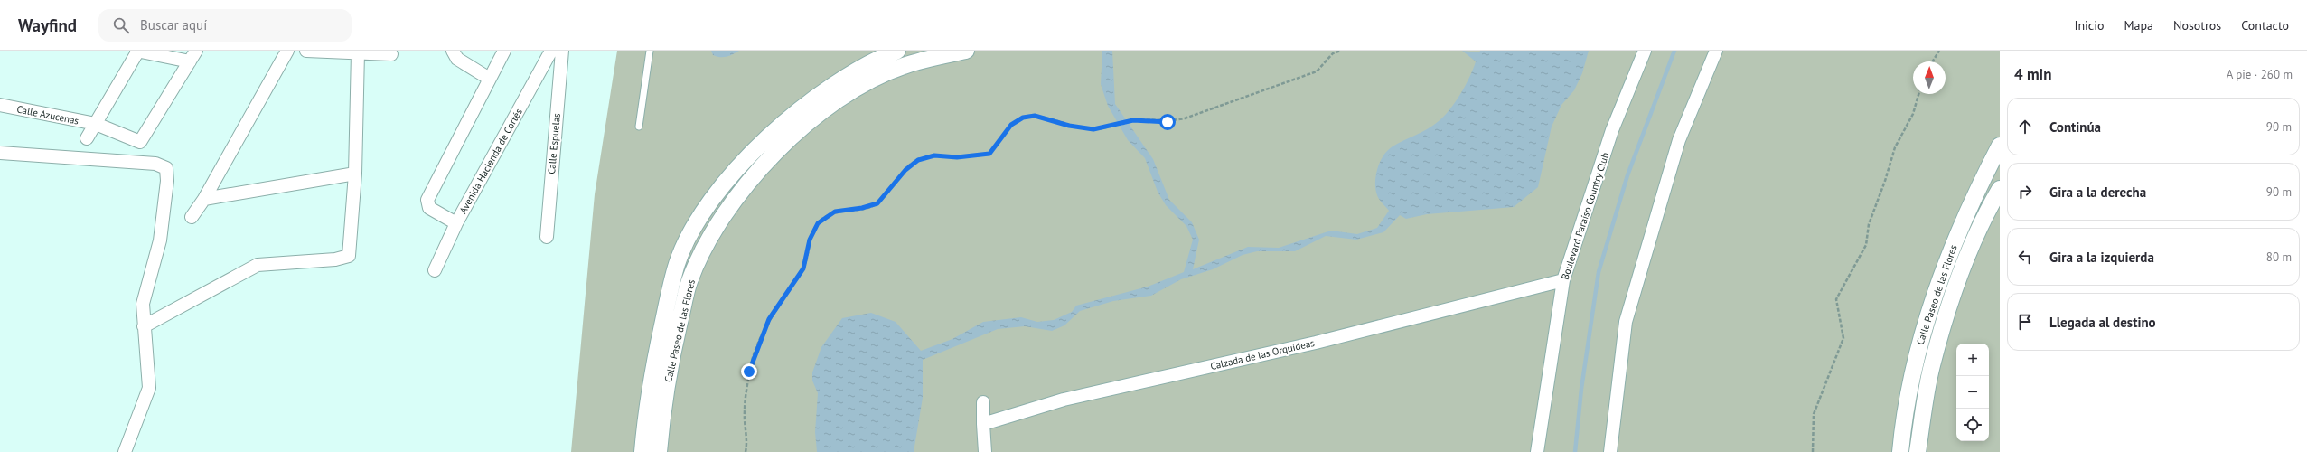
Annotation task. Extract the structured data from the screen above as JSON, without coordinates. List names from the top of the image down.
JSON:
{
  "streets": {
    "street": [
      "Calle Azucenas",
      "Calle Espuelas",
      "Avenida Hacienda de Cortés",
      "Boulevard Paraíso Country Club",
      "Calle Paseo de las Flores",
      "Calzada de las Orquídeas"
    ]
  },
  "crossings": [
    ["Boulevard Paraíso Country Club", "Calzada de las Orquídeas"]
  ],
  "north": "top",
  "page": {
    "header": "Wayfind",
    "search": "Buscar aquí",
    "nav": [
      "Inicio",
      "Mapa",
      "Nosotros",
      "Contacto"
    ],
    "heading": ["4 min", "A pie · 260 m"],
    "list": [
      ["Continúa", "90 m"],
      ["Gira a la derecha", "90 m"],
      ["Gira a la izquierda", "80 m"],
      "Llegada al destino"
    ],
    "map_buttons": ["+", "−"]
  }
}
